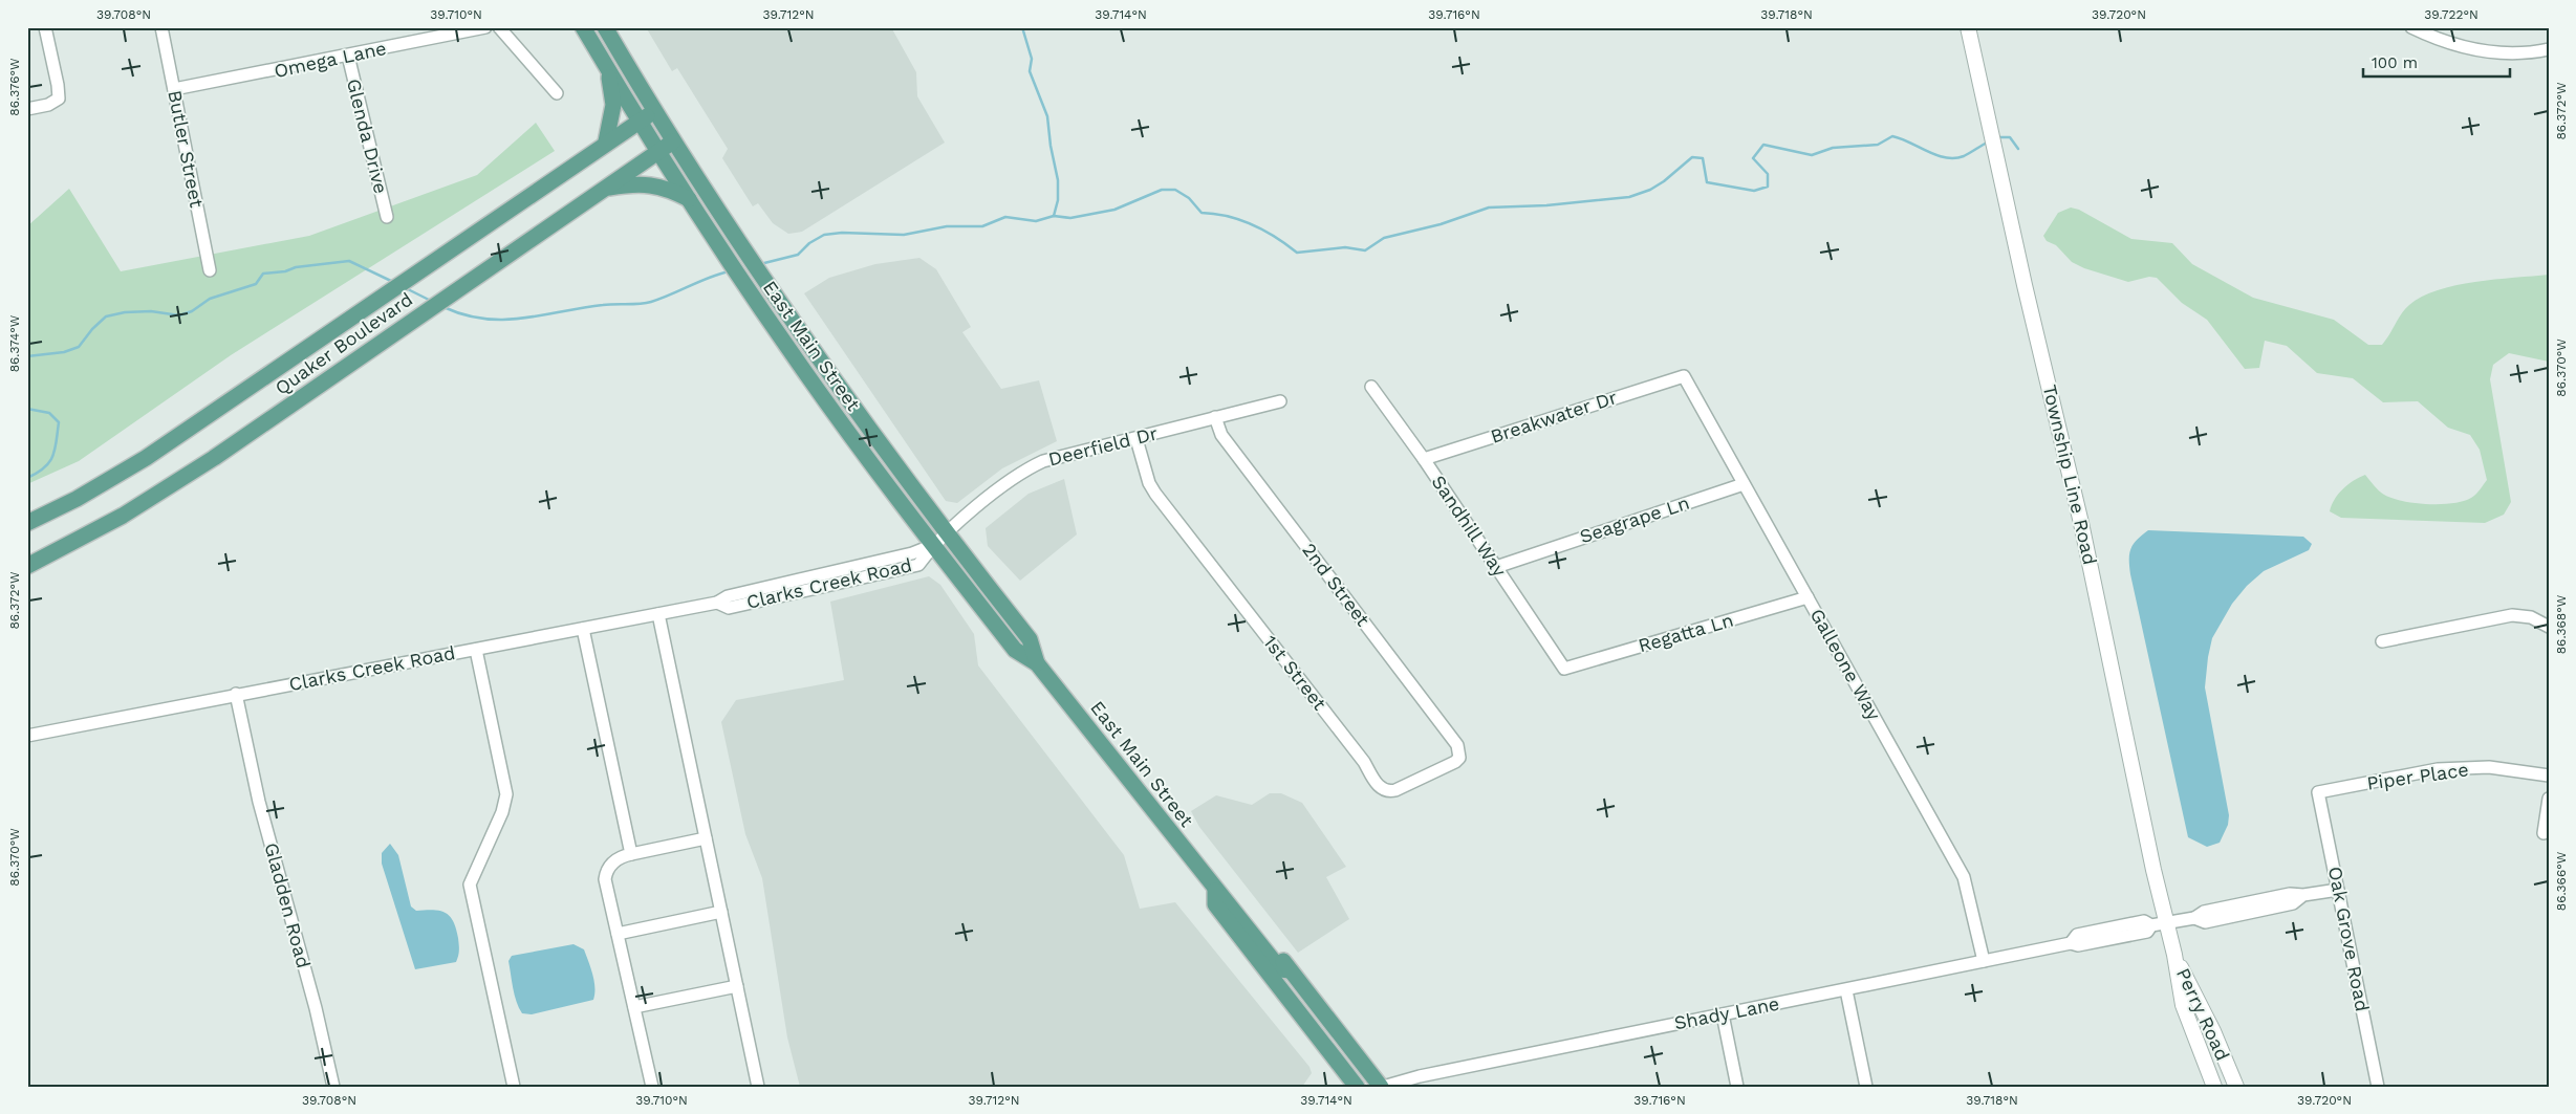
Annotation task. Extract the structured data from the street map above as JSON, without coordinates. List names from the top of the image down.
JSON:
{
  "streets": {
    "main road": ["Quaker Boulevard", "East Main Street"],
    "street": [
      "Omega Lane",
      "Glenda Drive",
      "Butler Street",
      "Breakwater Dr",
      "Deerfield Dr",
      "Township Line Road",
      "Seagrape Ln",
      "Sandhill Way",
      "Clarks Creek Road",
      "2nd Street",
      "Regatta Ln",
      "Galleone Way",
      "1st Street",
      "Piper Place",
      "Gladden Road",
      "Oak Grove Road",
      "Shady Lane",
      "Perry Road"
    ]
  },
  "crossings": [
    ["Omega Lane", "Glenda Drive"],
    ["Omega Lane", "Butler Street"],
    ["Quaker Boulevard", "East Main Street"],
    ["East Main Street", "Deerfield Dr"],
    ["East Main Street", "Clarks Creek Road"],
    ["Breakwater Dr", "Sandhill Way"],
    ["Breakwater Dr", "Galleone Way"],
    ["Deerfield Dr", "Clarks Creek Road"],
    ["Deerfield Dr", "2nd Street"],
    ["Deerfield Dr", "1st Street"],
    ["Township Line Road", "Shady Lane"],
    ["Township Line Road", "Perry Road"],
    ["Seagrape Ln", "Sandhill Way"],
    ["Seagrape Ln", "Galleone Way"],
    ["Sandhill Way", "Regatta Ln"],
    ["Clarks Creek Road", "Gladden Road"],
    ["2nd Street", "1st Street"],
    ["Regatta Ln", "Galleone Way"],
    ["Galleone Way", "Shady Lane"],
    ["Piper Place", "Oak Grove Road"]
  ],
  "scale_bar": "100 m",
  "coordinates": [
    "39.708°N",
    "39.710°N",
    "39.712°N",
    "39.714°N",
    "39.716°N",
    "39.718°N",
    "39.720°N",
    "39.722°N",
    "86.376°W",
    "86.372°W",
    "86.374°W",
    "86.370°W",
    "86.368°W",
    "86.366°W"
  ]
}
